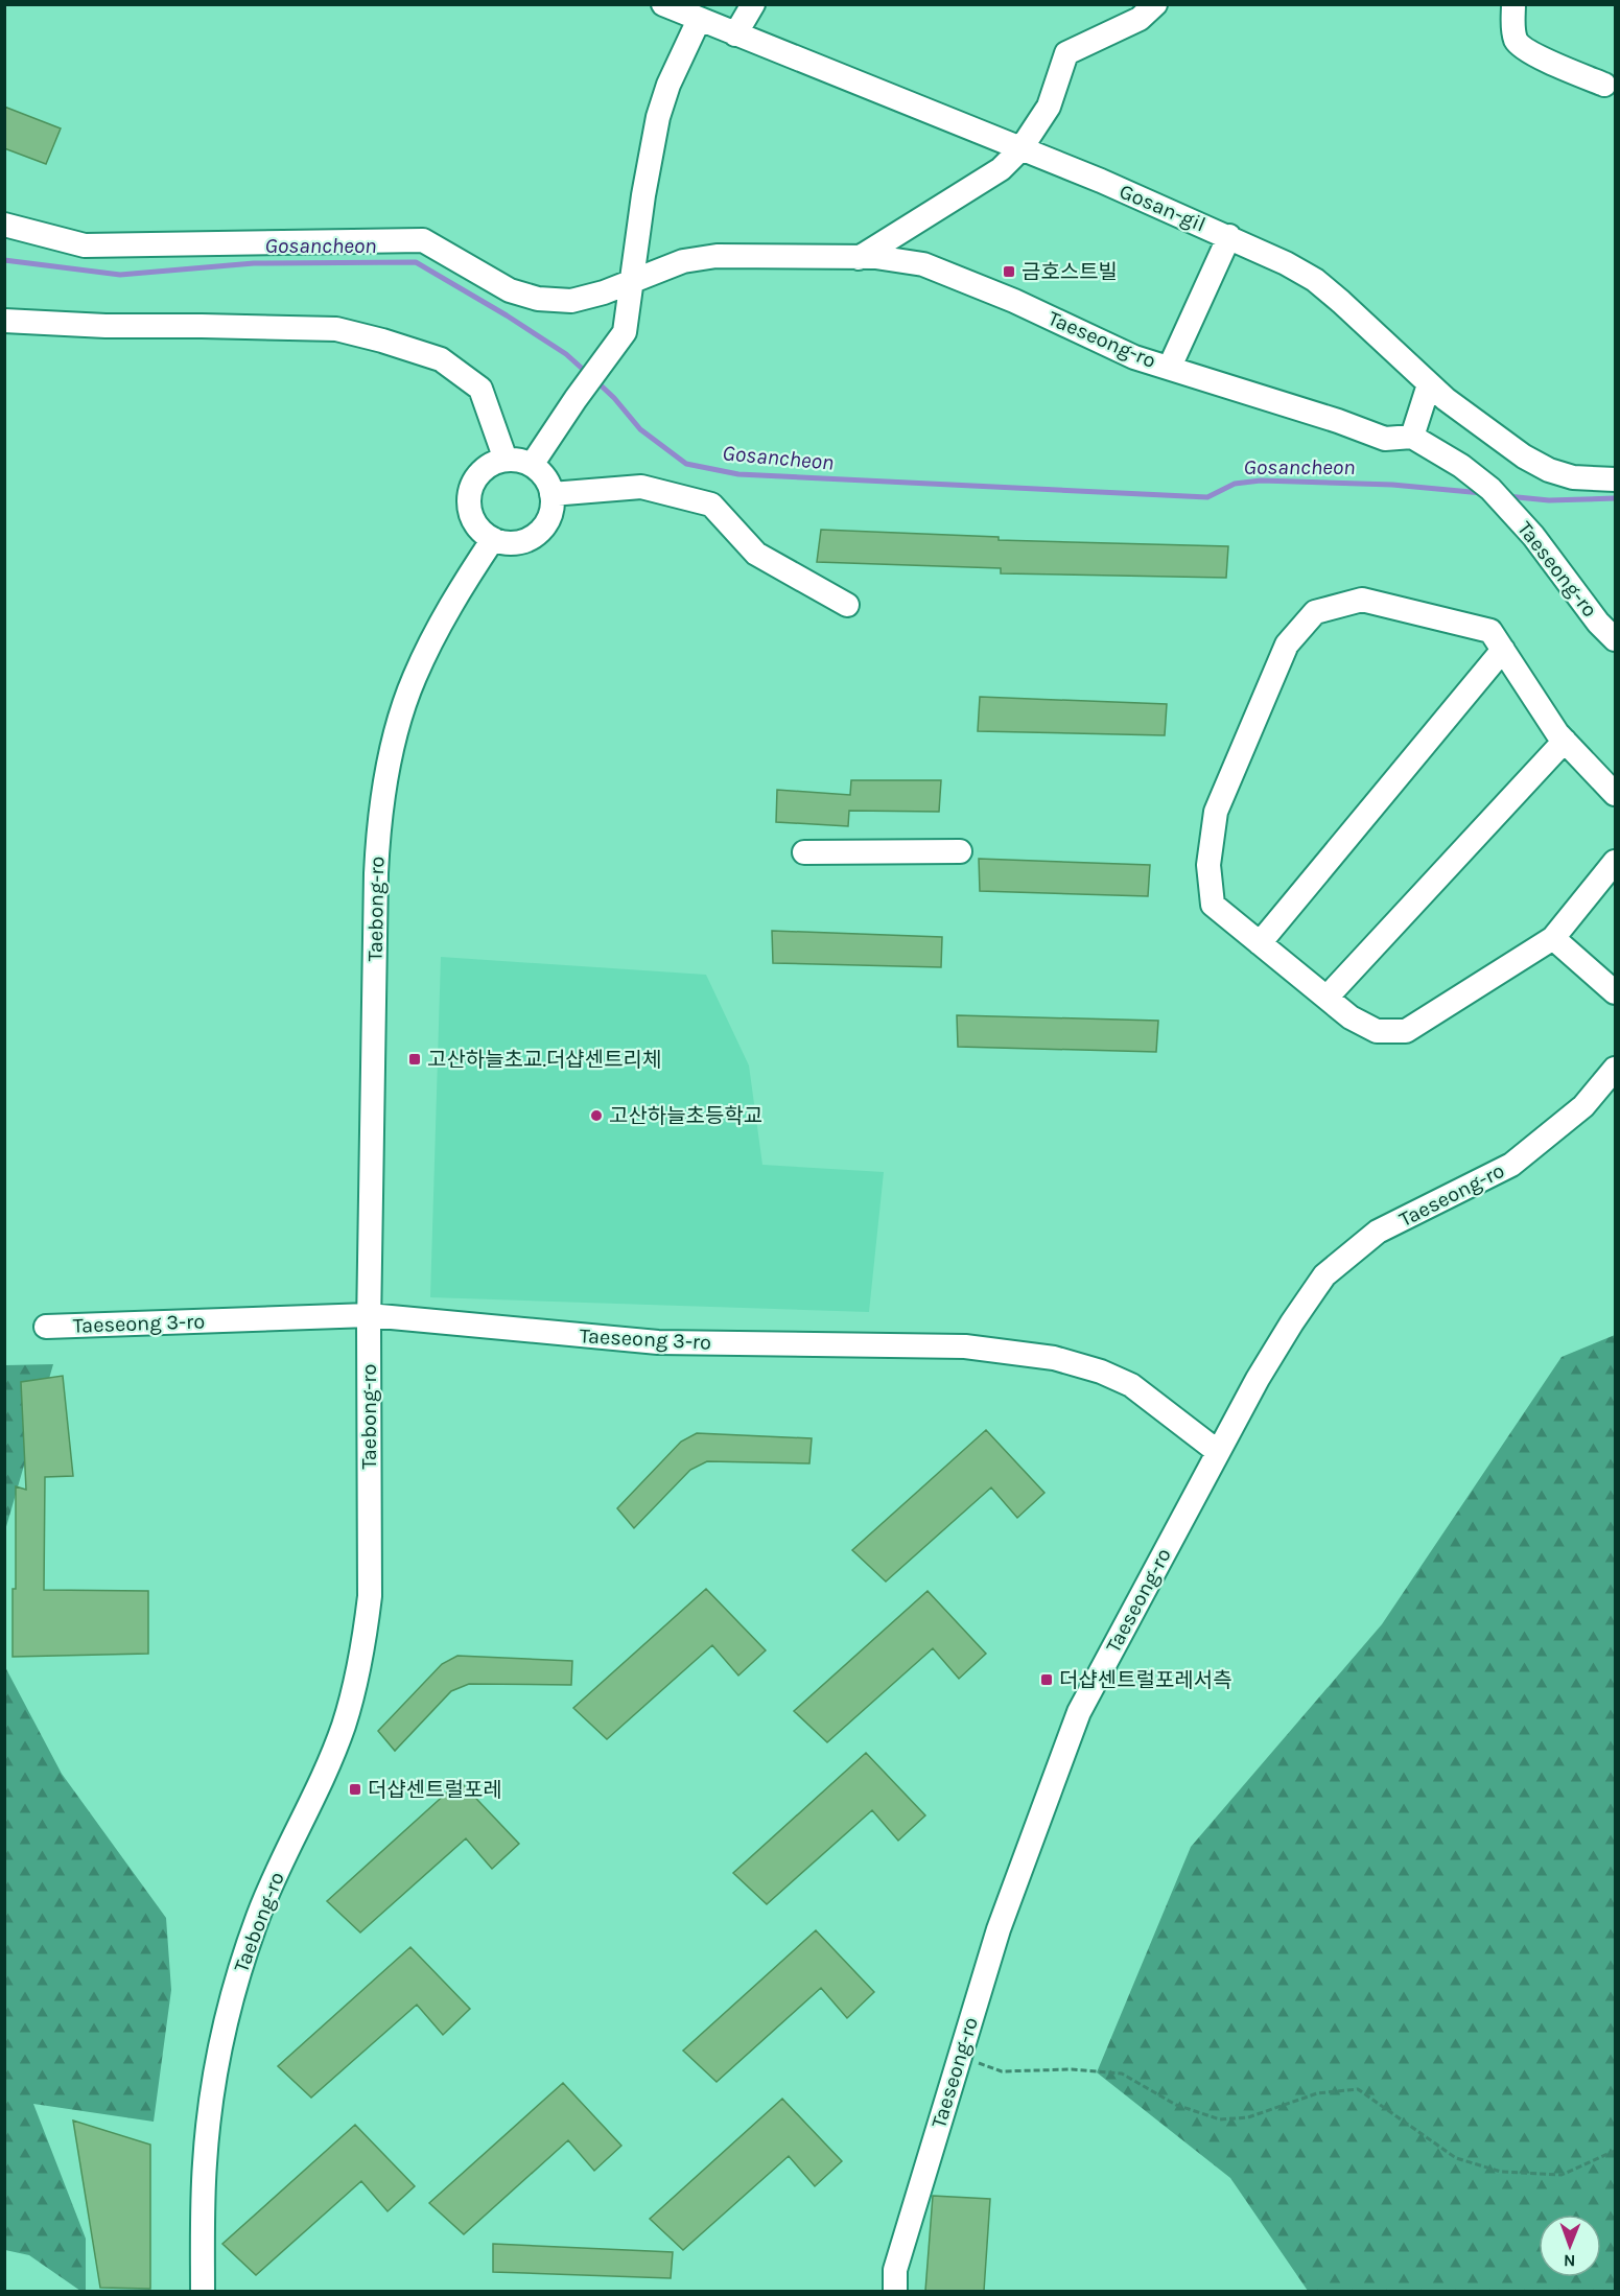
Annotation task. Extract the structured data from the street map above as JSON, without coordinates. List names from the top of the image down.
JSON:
{
  "streets": {
    "street": [
      "Gosan-gil",
      "Taeseong-ro",
      "Taebong-ro",
      "Taeseong 3-ro"
    ]
  },
  "crossings": [
    ["Taeseong-ro", "Taeseong 3-ro"],
    ["Taebong-ro", "Taeseong 3-ro"]
  ],
  "water": ["Gosancheon"],
  "places": {
    "transit": [
      "금호스트빌",
      "고산하늘초교.더샵센트리체",
      "더샵센트럴포레서측",
      "더샵센트럴포레"
    ],
    "other": ["고산하늘초등학교"]
  },
  "north": "bottom"
}
